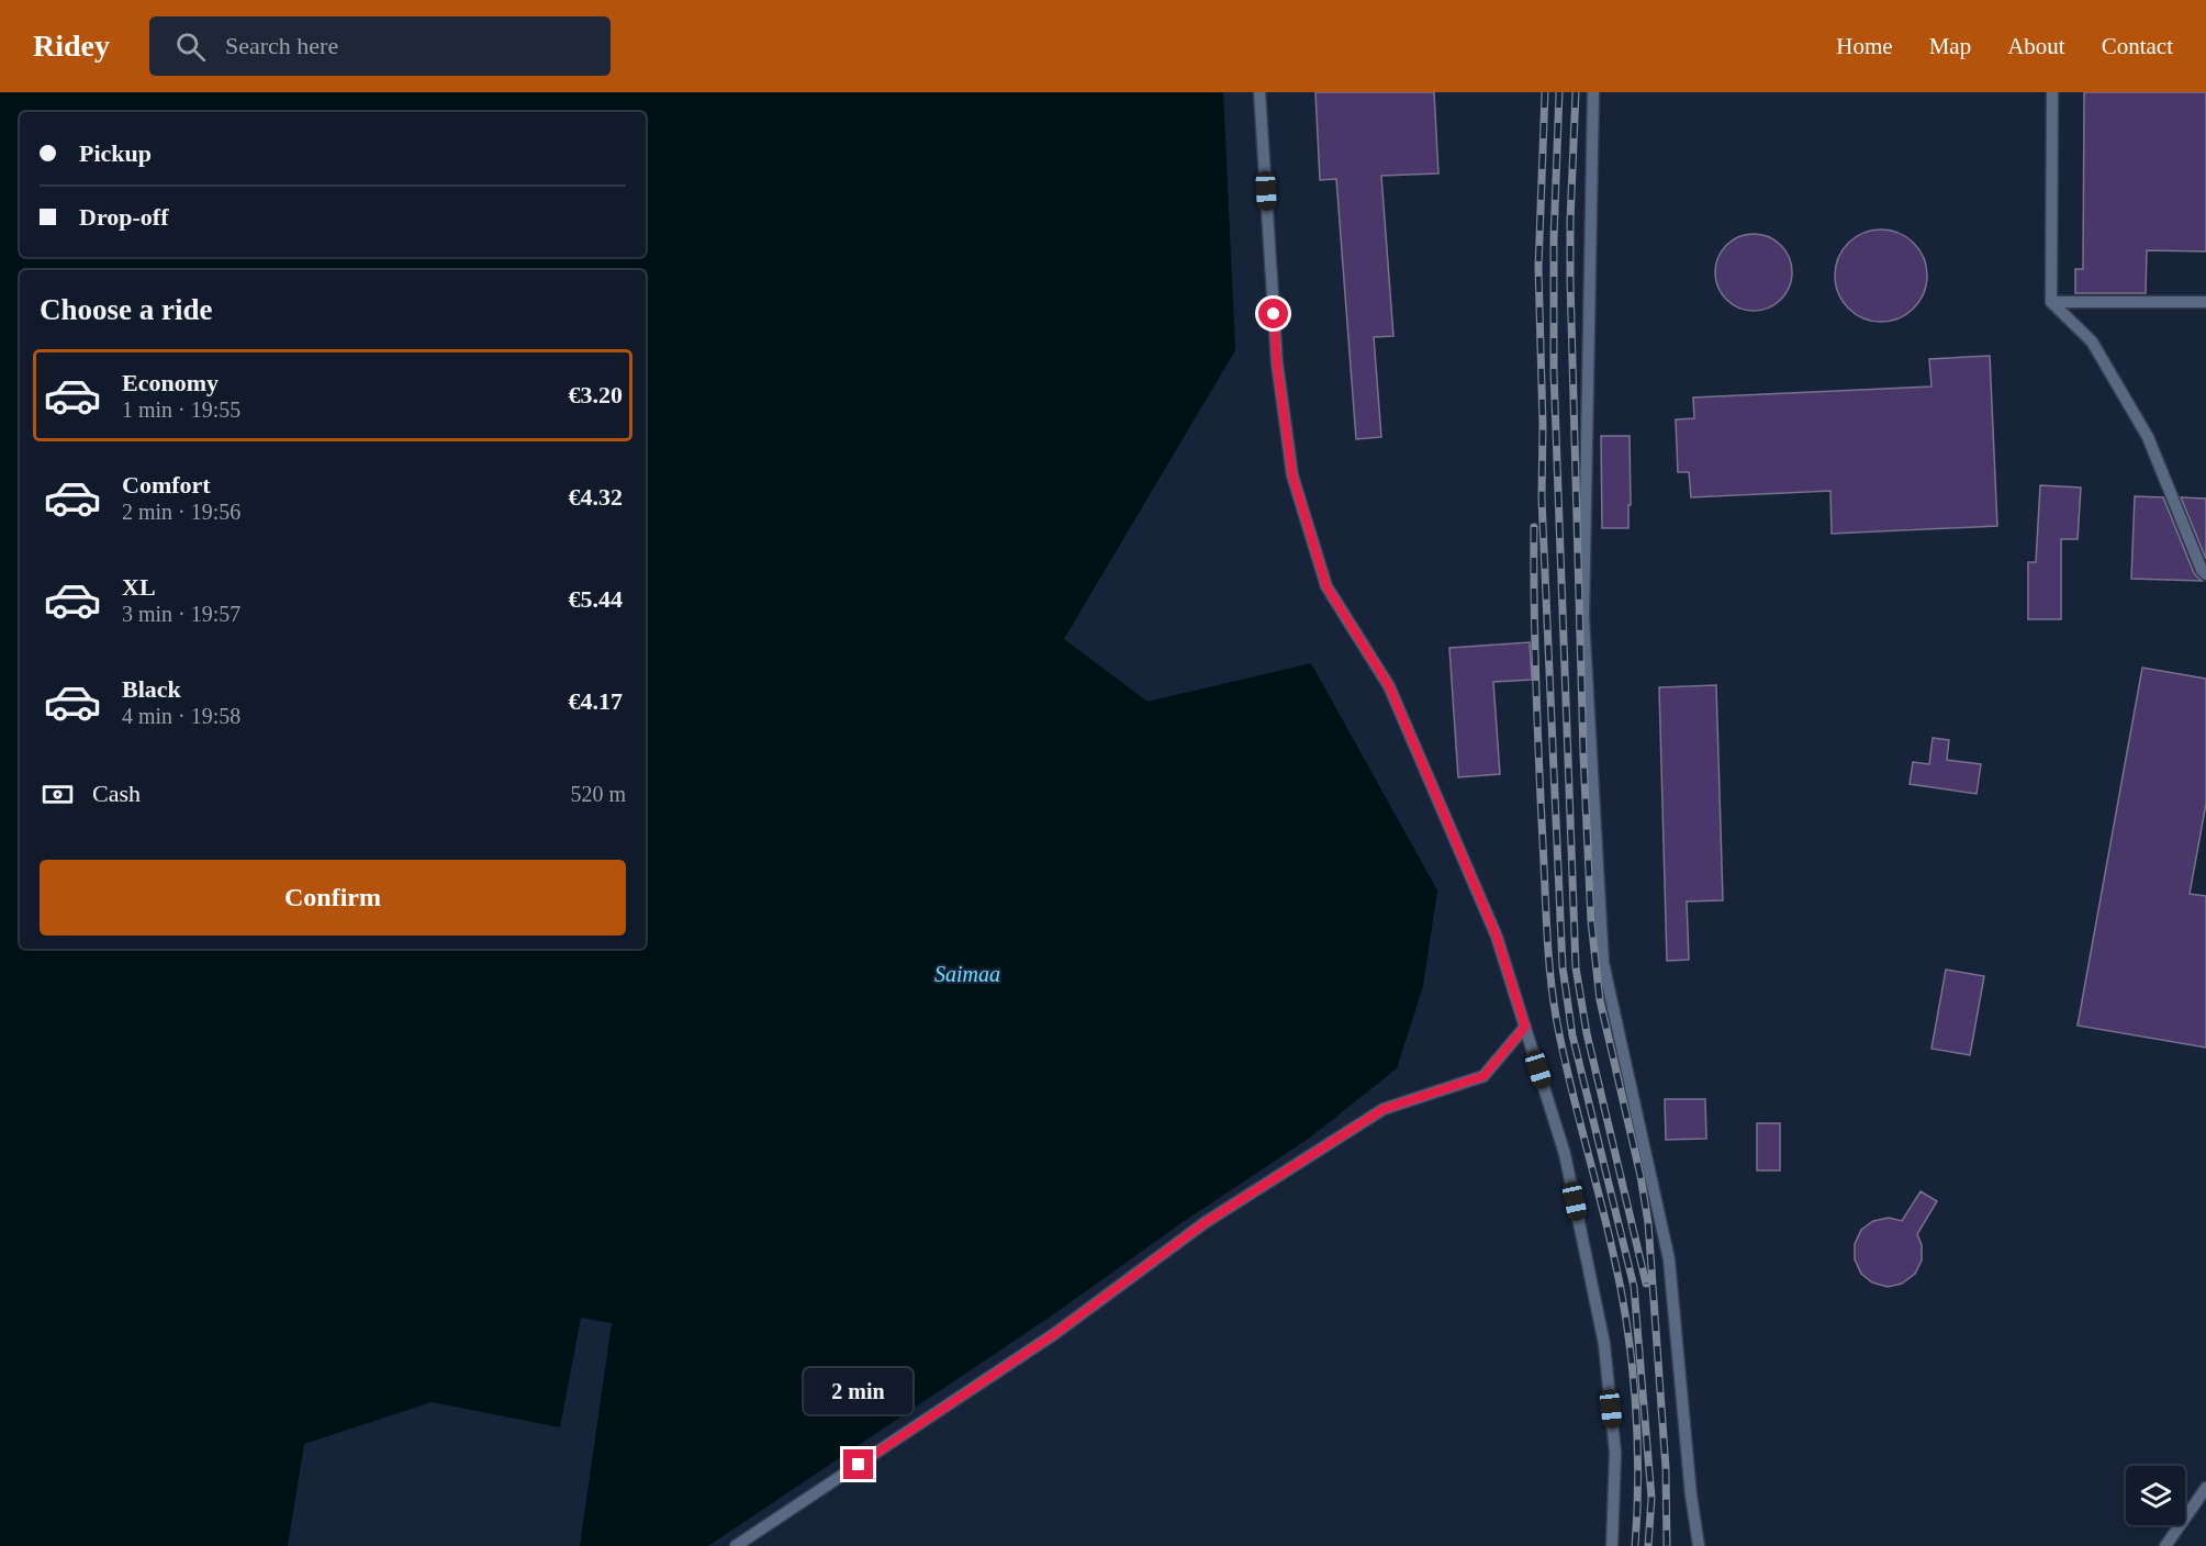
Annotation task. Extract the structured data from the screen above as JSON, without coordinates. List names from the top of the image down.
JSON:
{
  "water": ["Saimaa"],
  "page": {
    "header": "Ridey",
    "search": "Search here",
    "nav": [
      "Home",
      "Map",
      "About",
      "Contact"
    ],
    "banner": ["Pickup", "Drop-off"],
    "heading": "Choose a ride",
    "list": [
      {
        "name": "Economy",
        "note": "1 min · 19:55",
        "value": "€3.20"
      },
      {
        "name": "Comfort",
        "note": "2 min · 19:56",
        "value": "€4.32"
      },
      {
        "name": "XL",
        "note": "3 min · 19:57",
        "value": "€5.44"
      },
      {
        "name": "Black",
        "note": "4 min · 19:58",
        "value": "€4.17"
      }
    ],
    "pay": ["Cash", "520 m"],
    "buttons": "Confirm",
    "bubble": "2 min"
  }
}
